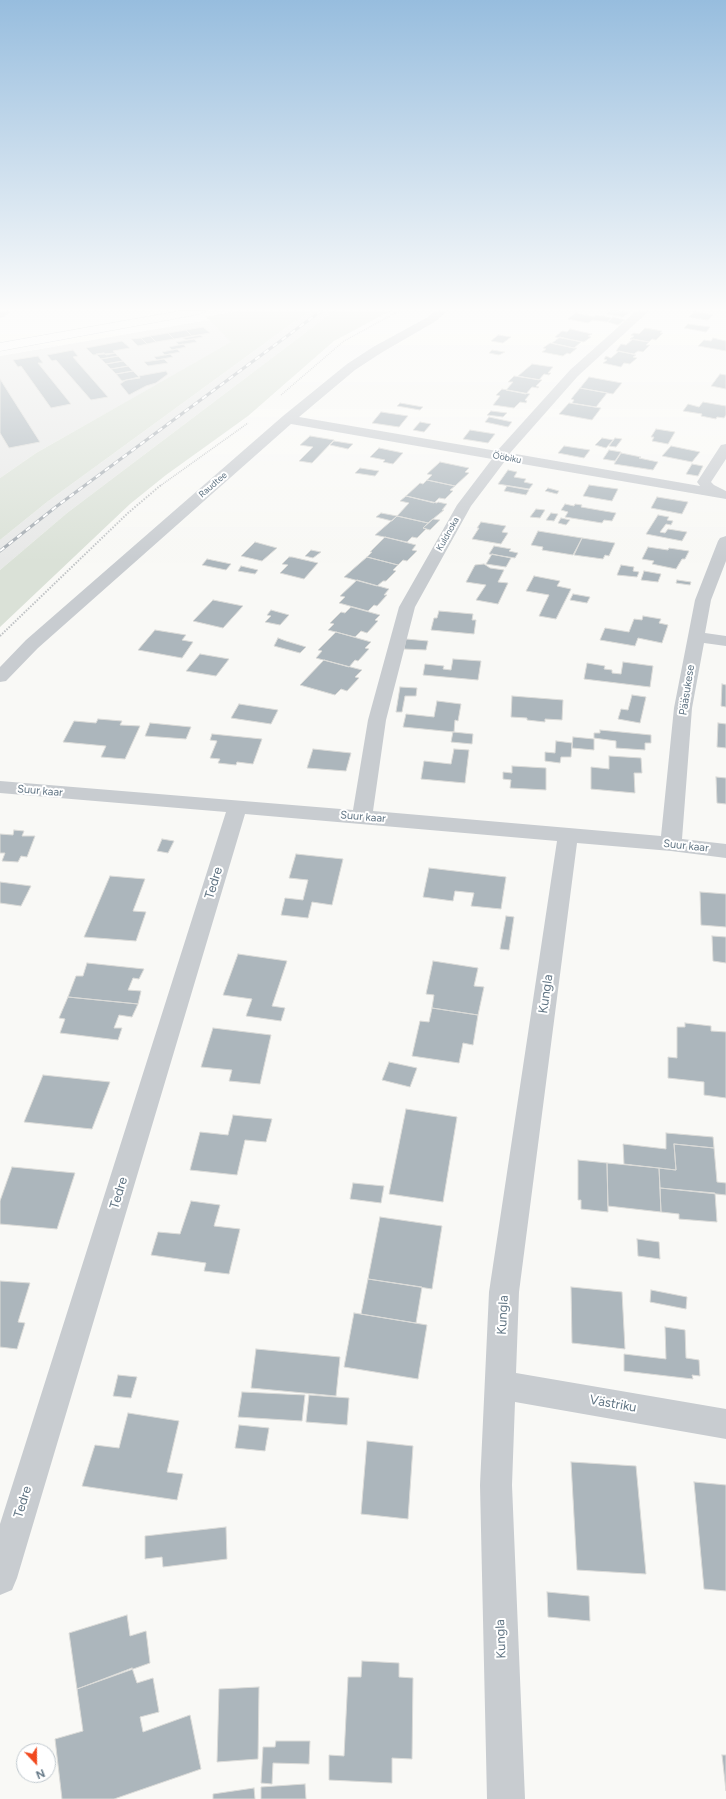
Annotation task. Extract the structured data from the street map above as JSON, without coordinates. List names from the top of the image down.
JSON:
{
  "streets": {
    "street": [
      "Ööbiku",
      "Raudtee",
      "Kuldnoka",
      "Pääsukese",
      "Suur kaar",
      "Tedre",
      "Kungla",
      "Västriku"
    ]
  },
  "crossings": [
    ["Ööbiku", "Raudtee"],
    ["Ööbiku", "Kuldnoka"],
    ["Kuldnoka", "Suur kaar"],
    ["Pääsukese", "Suur kaar"],
    ["Suur kaar", "Tedre"],
    ["Suur kaar", "Kungla"],
    ["Kungla", "Västriku"]
  ],
  "north": "bottom"
}
